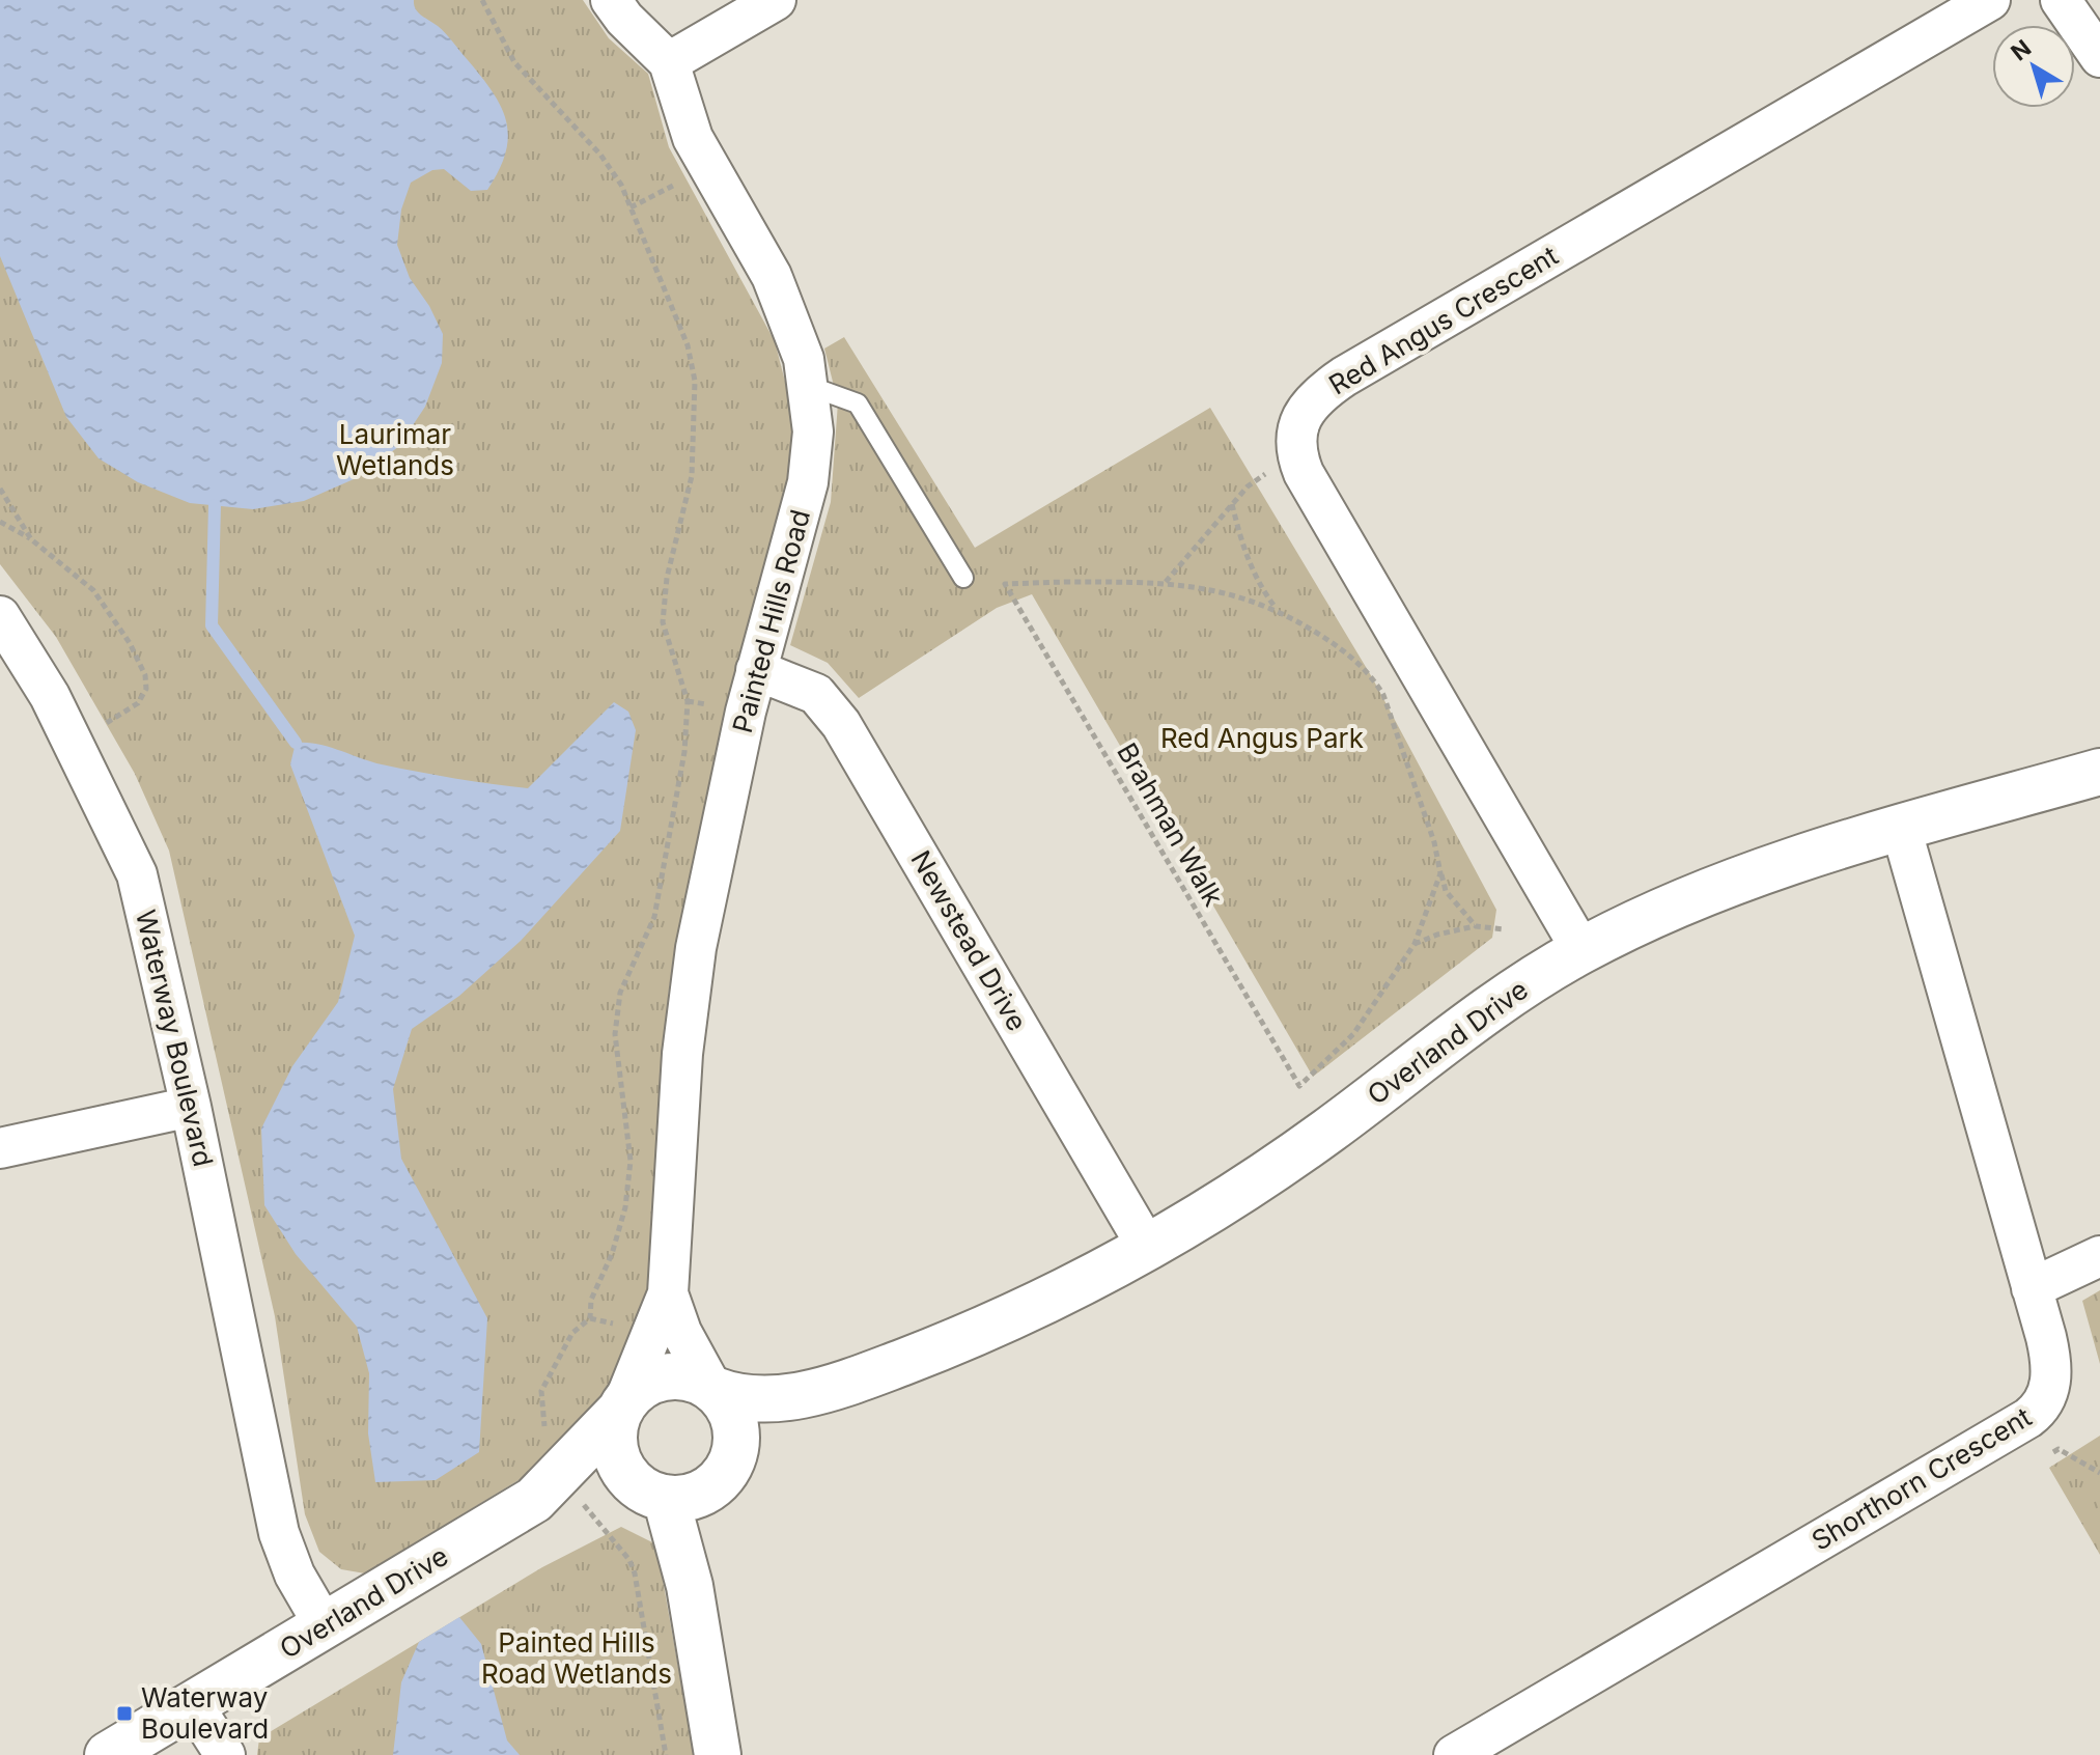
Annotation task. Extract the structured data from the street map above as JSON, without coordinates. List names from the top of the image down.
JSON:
{
  "streets": {
    "street": [
      "Red Angus Crescent",
      "Painted Hills Road",
      "Newstead Drive",
      "Waterway Boulevard",
      "Overland Drive",
      "Shorthorn Crescent"
    ],
    "path": ["Brahman Walk"]
  },
  "crossings": [
    ["Painted Hills Road", "Newstead Drive"],
    ["Painted Hills Road", "Overland Drive"],
    ["Newstead Drive", "Overland Drive"],
    ["Waterway Boulevard", "Overland Drive"],
    ["Overland Drive", "Shorthorn Crescent"]
  ],
  "parks": ["Laurimar Wetlands", "Red Angus Park", "Painted Hills Road Wetlands"],
  "places": {
    "transit": ["Waterway Boulevard"]
  },
  "north": "top left"
}
